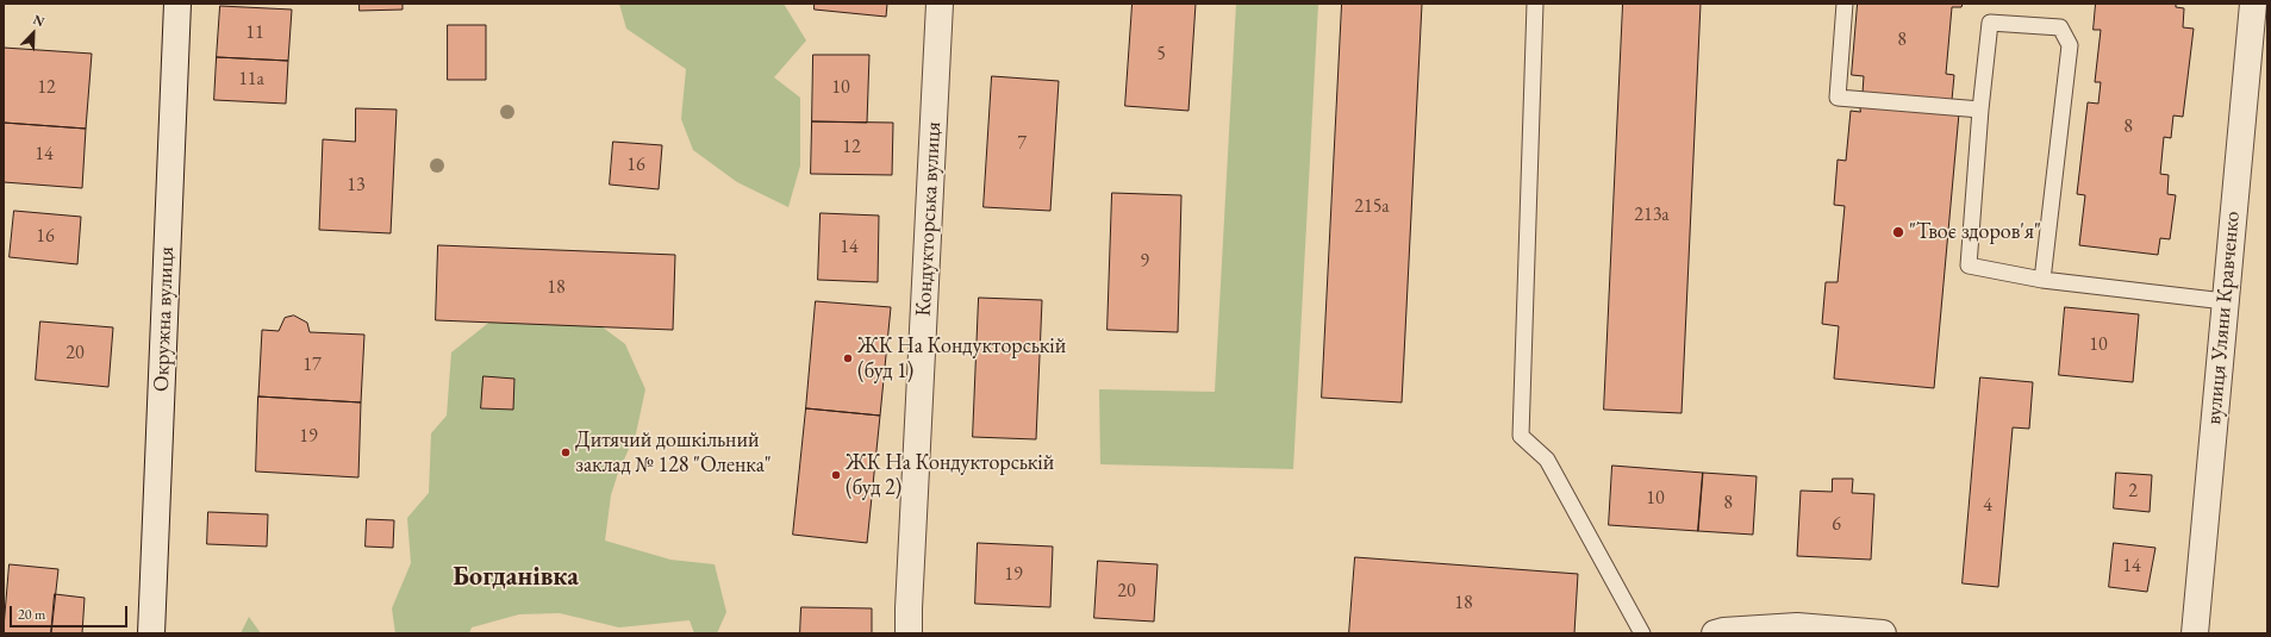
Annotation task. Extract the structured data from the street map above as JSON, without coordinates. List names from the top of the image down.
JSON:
{
  "streets": {
    "street": ["Кондукторська вулиця", "вулиця Уляни Кравченко", "Окружна вулиця"]
  },
  "districts": ["Богданівка"],
  "places": [
    "\"Твоє здоров'я\"",
    "ЖК На Кондукторській (буд 1)",
    "Дитячий дошкільний заклад № 128 \"Оленка\"",
    "ЖК На Кондукторській (буд 2)"
  ],
  "house_numbers": [
    "11",
    "8",
    "5",
    "11а",
    "12",
    "10",
    "8",
    "7",
    "12",
    "14",
    "16",
    "13",
    "215а",
    "213а",
    "16",
    "14",
    "9",
    "18",
    "10",
    "20",
    "17",
    "19",
    "2",
    "10",
    "8",
    "4",
    "6",
    "14",
    "19",
    "20",
    "18"
  ],
  "scale_bar": "20 m",
  "north": "top right"
}
